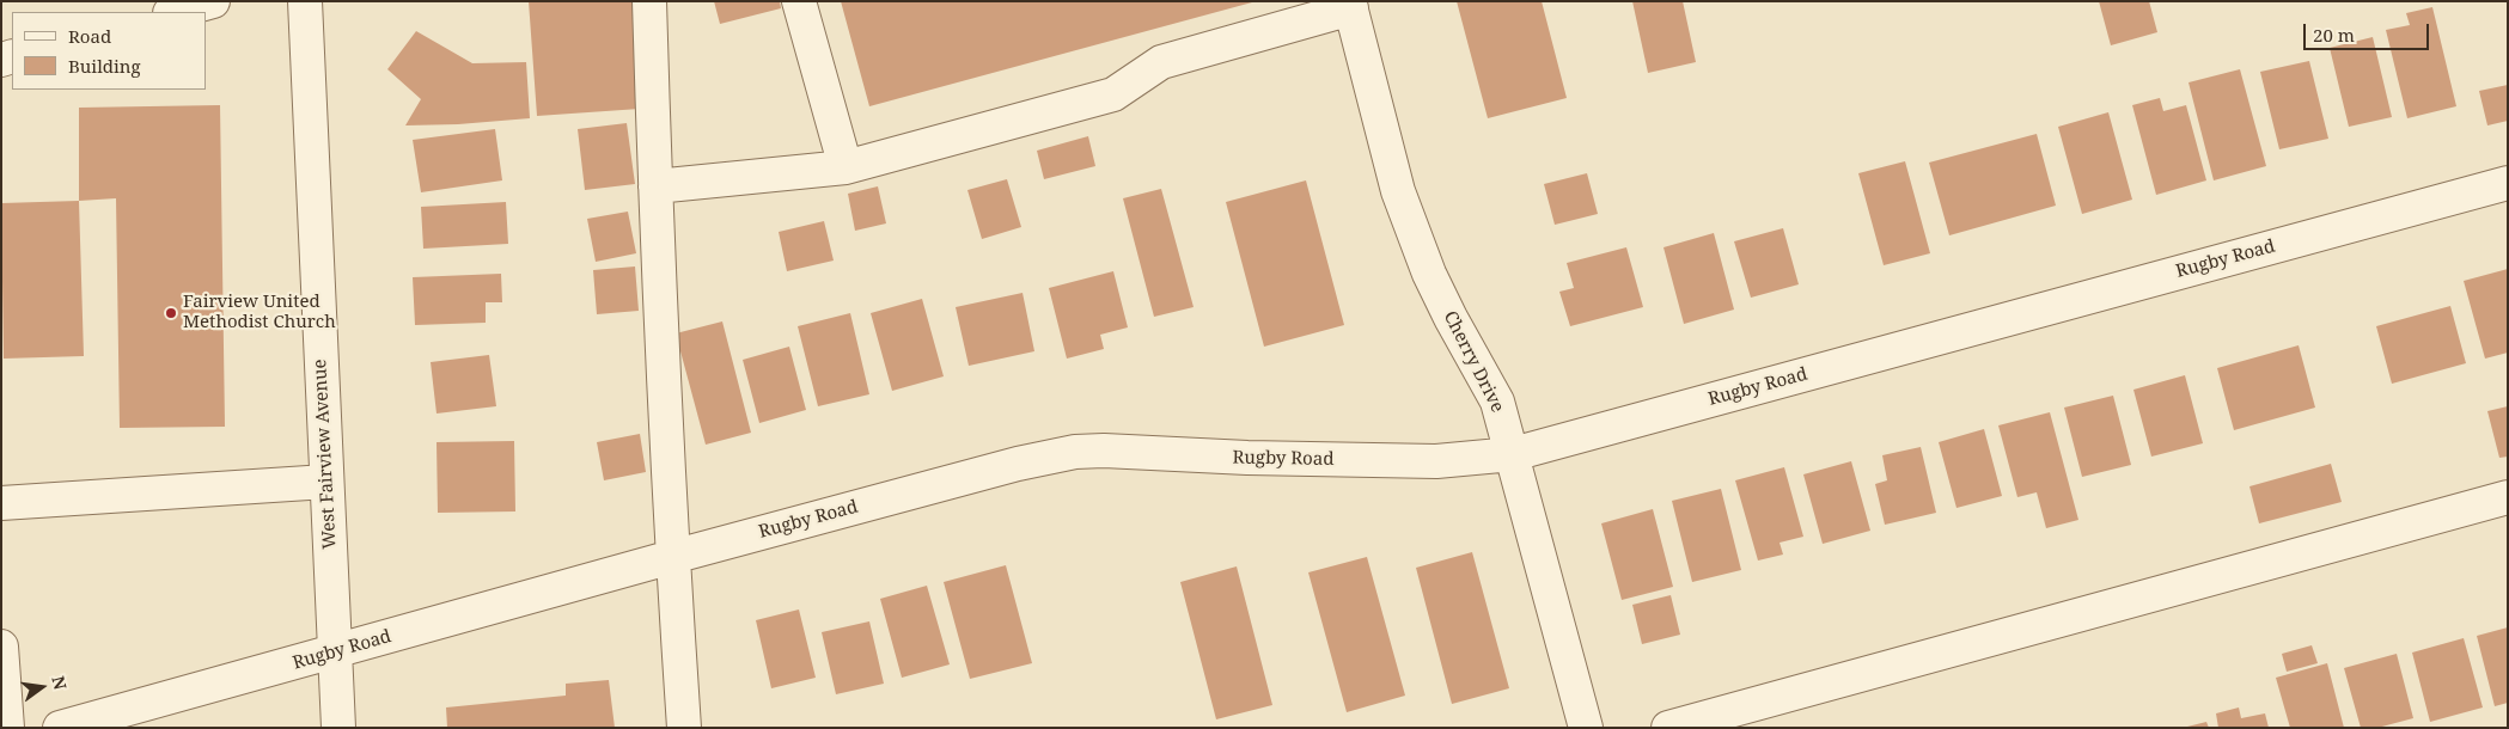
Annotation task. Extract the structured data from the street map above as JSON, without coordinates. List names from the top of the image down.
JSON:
{
  "streets": {
    "street": ["Rugby Road", "Cherry Drive", "West Fairview Avenue"]
  },
  "crossings": [
    ["Rugby Road", "Cherry Drive"],
    ["Rugby Road", "West Fairview Avenue"]
  ],
  "places": ["Fairview United Methodist Church"],
  "legend": ["Road", "Building"],
  "scale_bar": "20 m",
  "north": "right"
}
